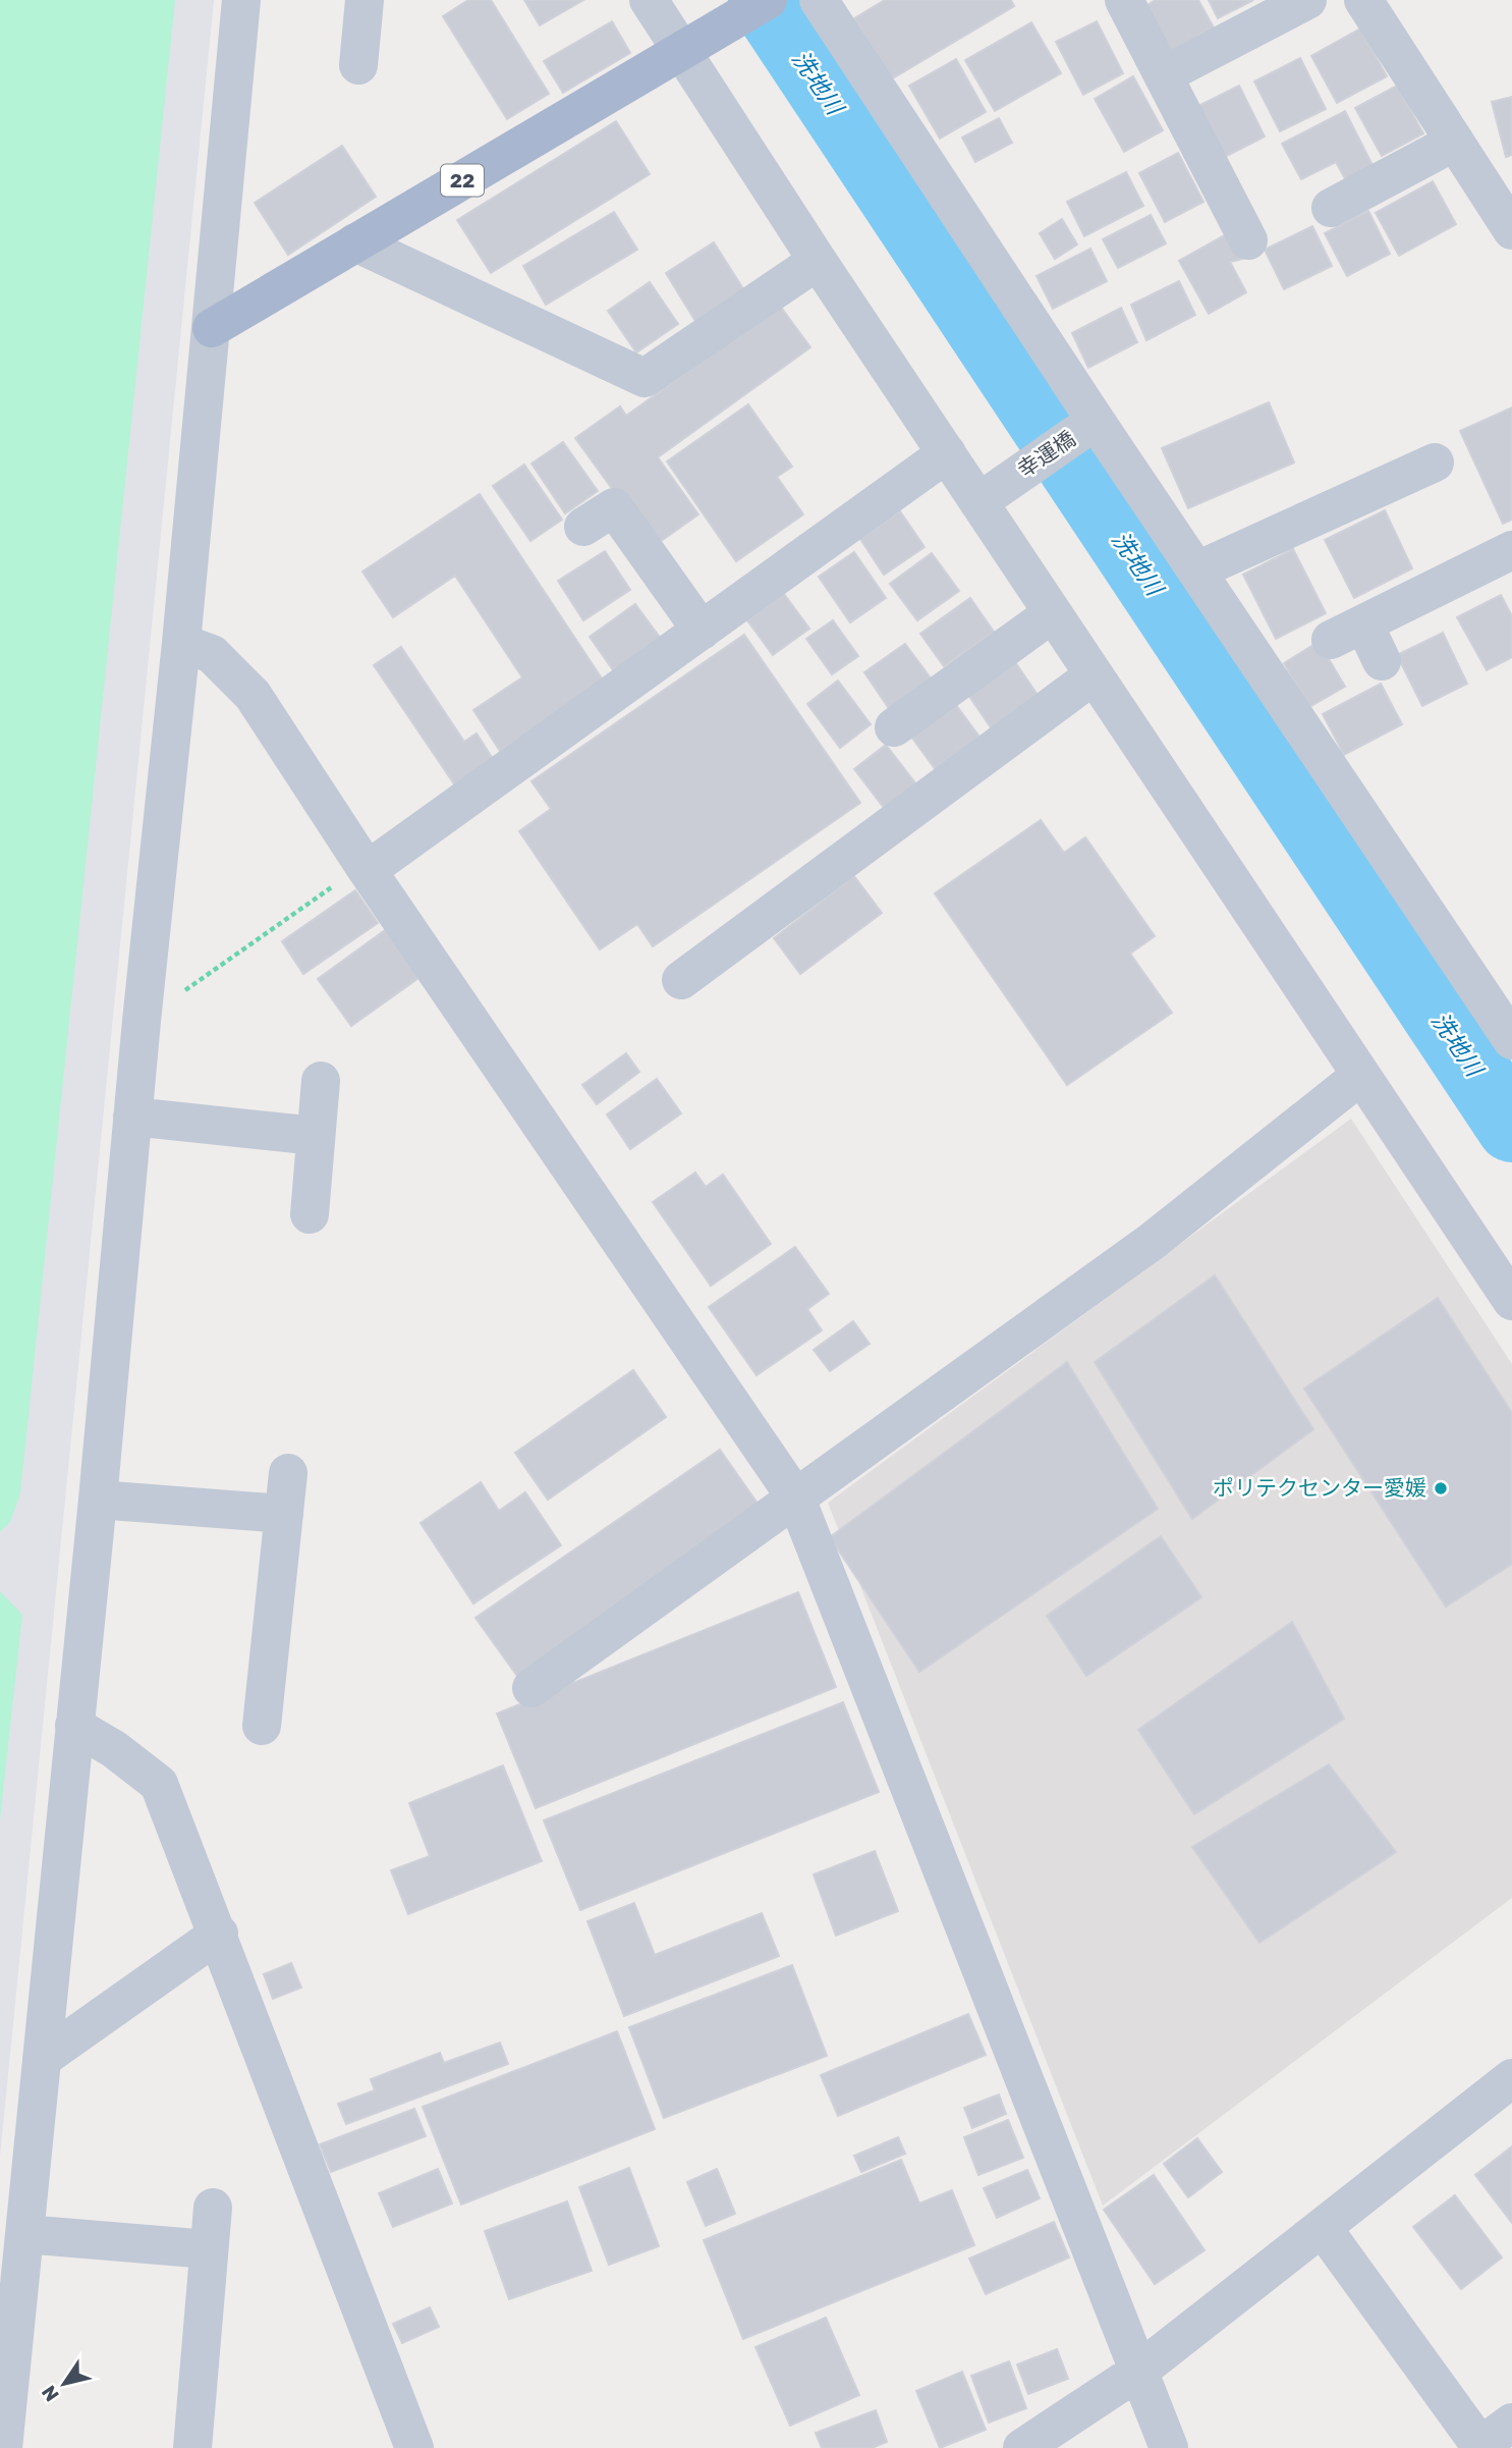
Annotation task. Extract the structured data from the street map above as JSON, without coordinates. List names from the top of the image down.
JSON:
{
  "streets": {
    "main road": ["22"],
    "street": ["幸運橋"]
  },
  "water": ["洗地川"],
  "places": ["ポリテクセンター愛媛"],
  "north": "bottom left"
}
